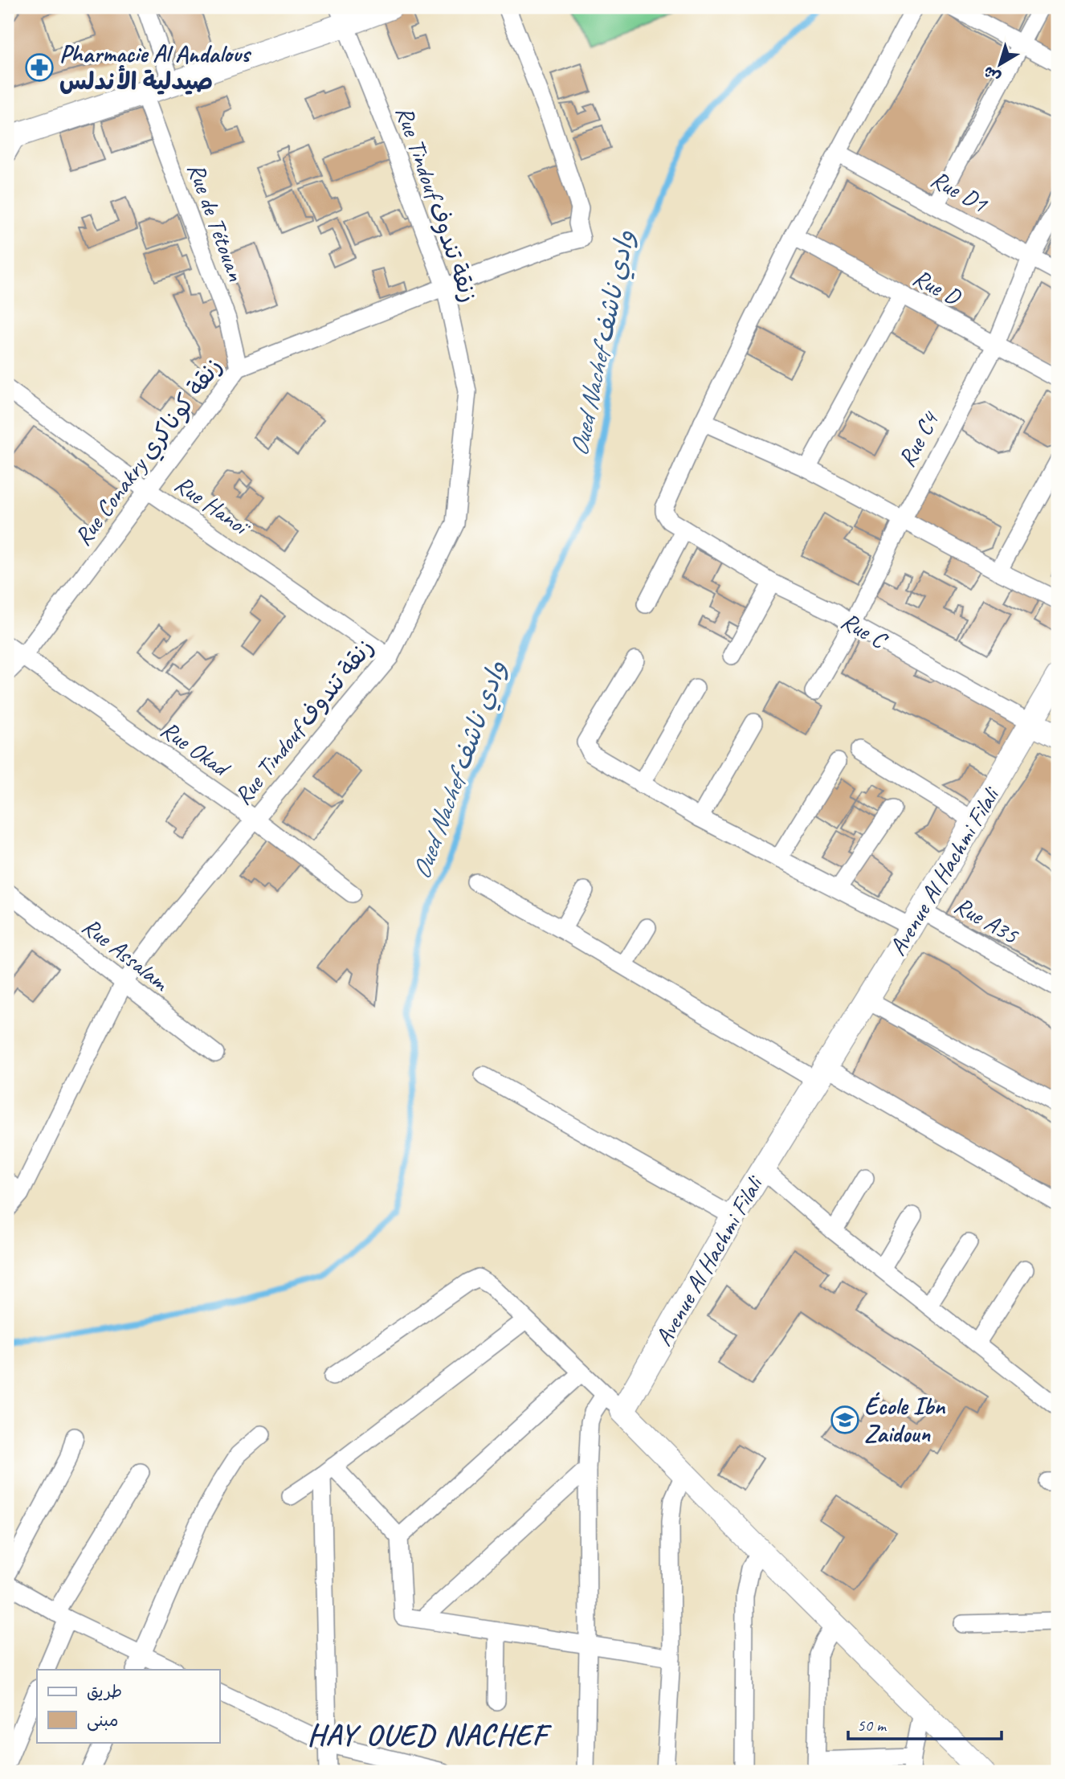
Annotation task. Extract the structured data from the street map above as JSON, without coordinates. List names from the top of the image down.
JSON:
{
  "streets": {
    "street": [
      "Rue D1",
      "Rue Tindouf زنقة تندوف",
      "Rue de Tétouan",
      "Rue D",
      "Rue C4",
      "Rue Conakry زنقة كوناكري",
      "Rue Hanoï",
      "Rue C",
      "Rue Okad",
      "Avenue Al Hachmi Filali",
      "Rue A35",
      "Rue Assalam"
    ]
  },
  "crossings": [
    ["Rue D1", "Rue C4"],
    ["Rue Tindouf زنقة تندوف", "Rue Conakry زنقة كوناكري"],
    ["Rue Tindouf زنقة تندوف", "Rue Hanoï"],
    ["Rue Tindouf زنقة تندوف", "Rue Okad"],
    ["Rue Tindouf زنقة تندوف", "Rue Assalam"],
    ["Rue de Tétouan", "Rue Conakry زنقة كوناكري"],
    ["Rue D", "Rue C4"],
    ["Rue C4", "Rue C"],
    ["Rue Conakry زنقة كوناكري", "Rue Hanoï"],
    ["Rue Conakry زنقة كوناكري", "Rue Okad"],
    ["Rue C", "Avenue Al Hachmi Filali"],
    ["Avenue Al Hachmi Filali", "Rue A35"]
  ],
  "districts": ["HAY OUED NACHEF"],
  "water": ["Oued Nachef وادي ناشف"],
  "places": {
    "pharmacy": ["Pharmacie Al Andalous صيدلية الأندلس"],
    "school or university": ["École Ibn Zaidoun"]
  },
  "legend": ["طريق", "مبنى"],
  "scale_bar": "50 m",
  "north": "bottom left"
}
